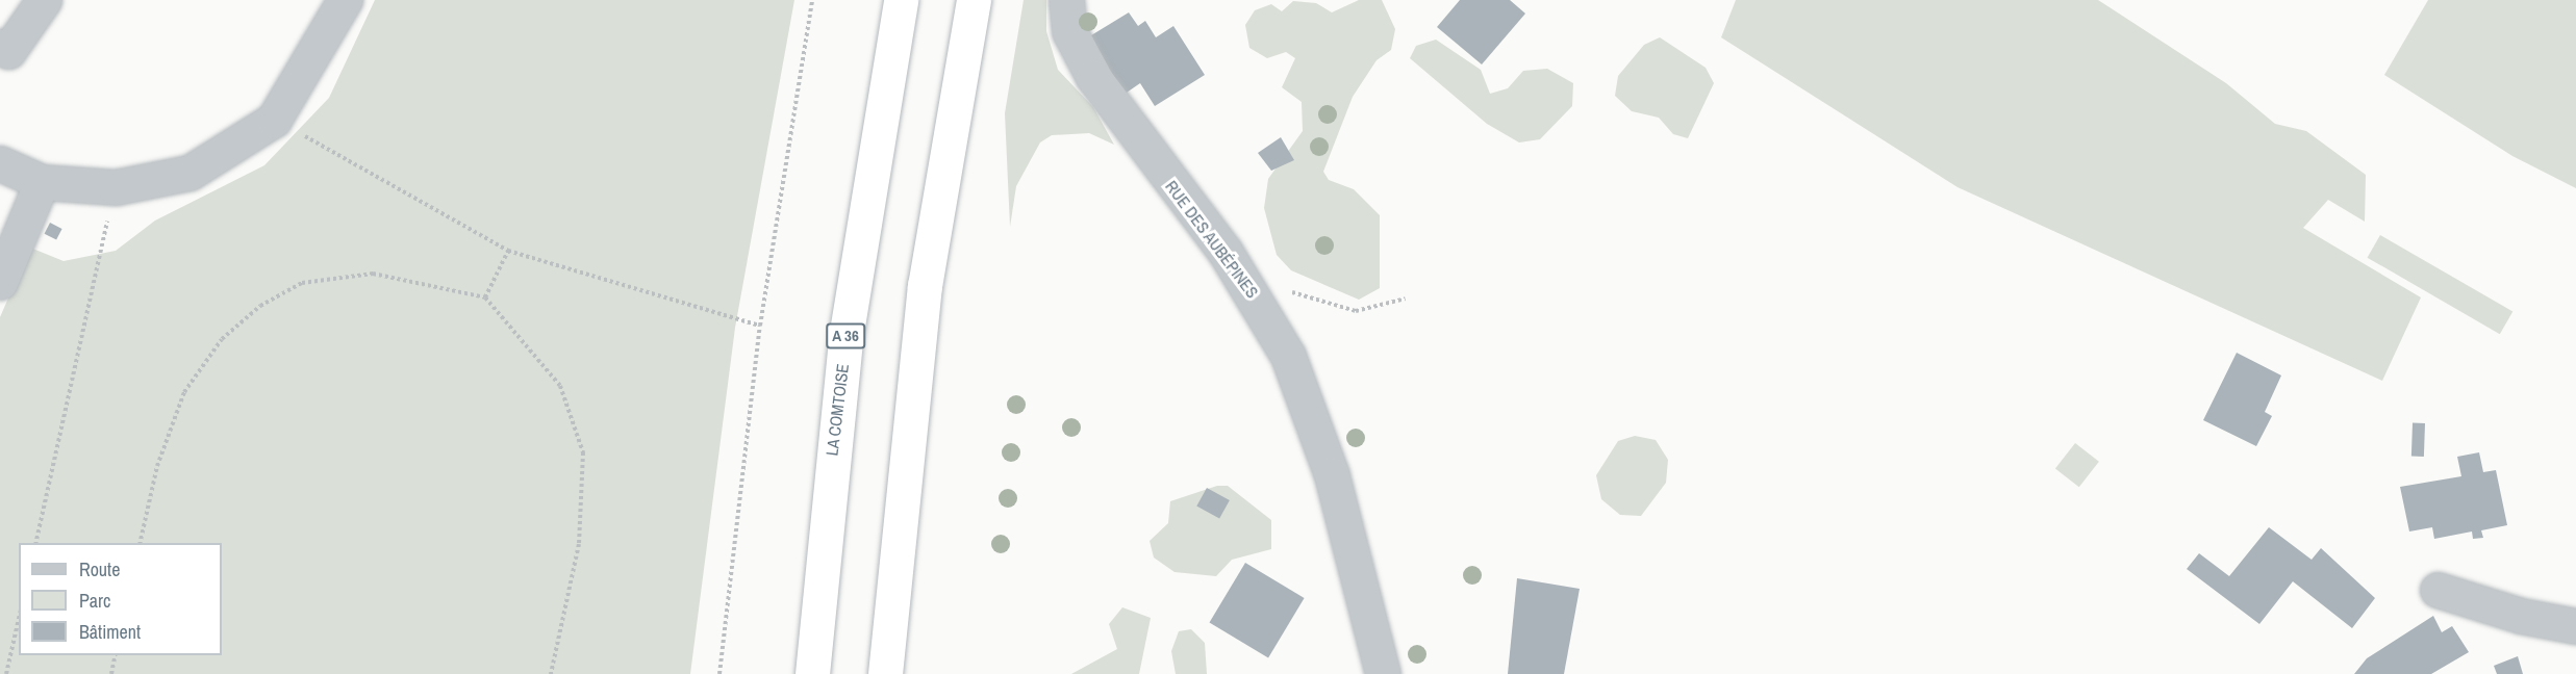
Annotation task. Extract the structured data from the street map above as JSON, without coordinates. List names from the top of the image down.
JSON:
{
  "streets": {
    "highway": ["A 36", "LA COMTOISE"],
    "street": ["RUE DES AUBÉPINES"]
  },
  "legend": ["Route", "Parc", "Bâtiment"]
}
